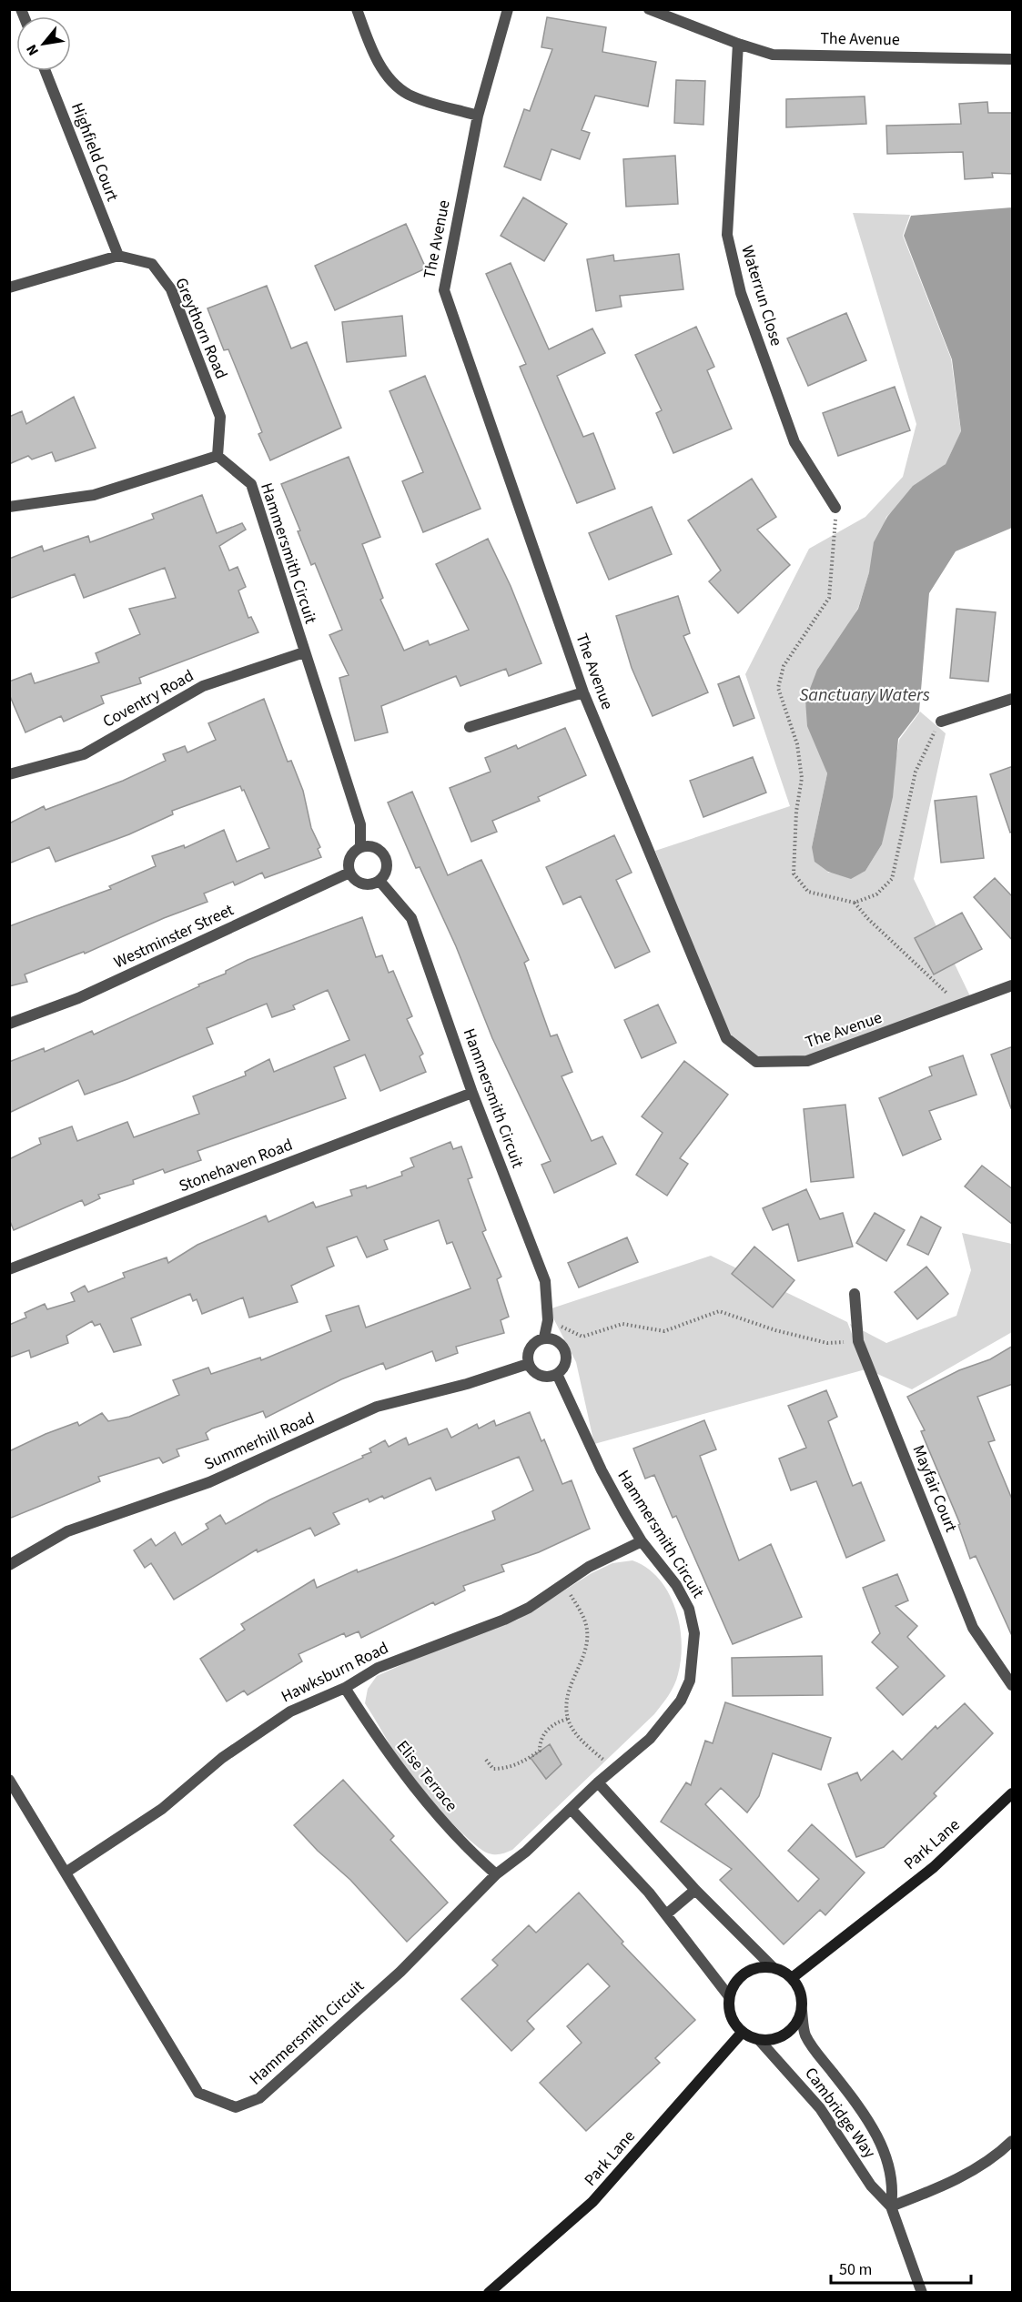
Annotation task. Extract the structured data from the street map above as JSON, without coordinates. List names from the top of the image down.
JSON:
{
  "streets": {
    "street": [
      "The Avenue",
      "Highfield Court",
      "Waterrun Close",
      "Greythorn Road",
      "Hammersmith Circuit",
      "Coventry Road",
      "Westminster Street",
      "Stonehaven Road",
      "Summerhill Road",
      "Mayfair Court",
      "Hawksburn Road",
      "Elise Terrace",
      "Park Lane",
      "Cambridge Way"
    ]
  },
  "crossings": [
    ["The Avenue", "Waterrun Close"],
    ["Highfield Court", "Greythorn Road"],
    ["Greythorn Road", "Hammersmith Circuit"],
    ["Hammersmith Circuit", "Coventry Road"],
    ["Hammersmith Circuit", "Westminster Street"],
    ["Hammersmith Circuit", "Stonehaven Road"],
    ["Hammersmith Circuit", "Summerhill Road"],
    ["Hammersmith Circuit", "Hawksburn Road"],
    ["Hammersmith Circuit", "Elise Terrace"],
    ["Hawksburn Road", "Elise Terrace"],
    ["Park Lane", "Cambridge Way"]
  ],
  "water": ["Sanctuary Waters"],
  "scale_bar": "50 m",
  "north": "bottom left"
}
